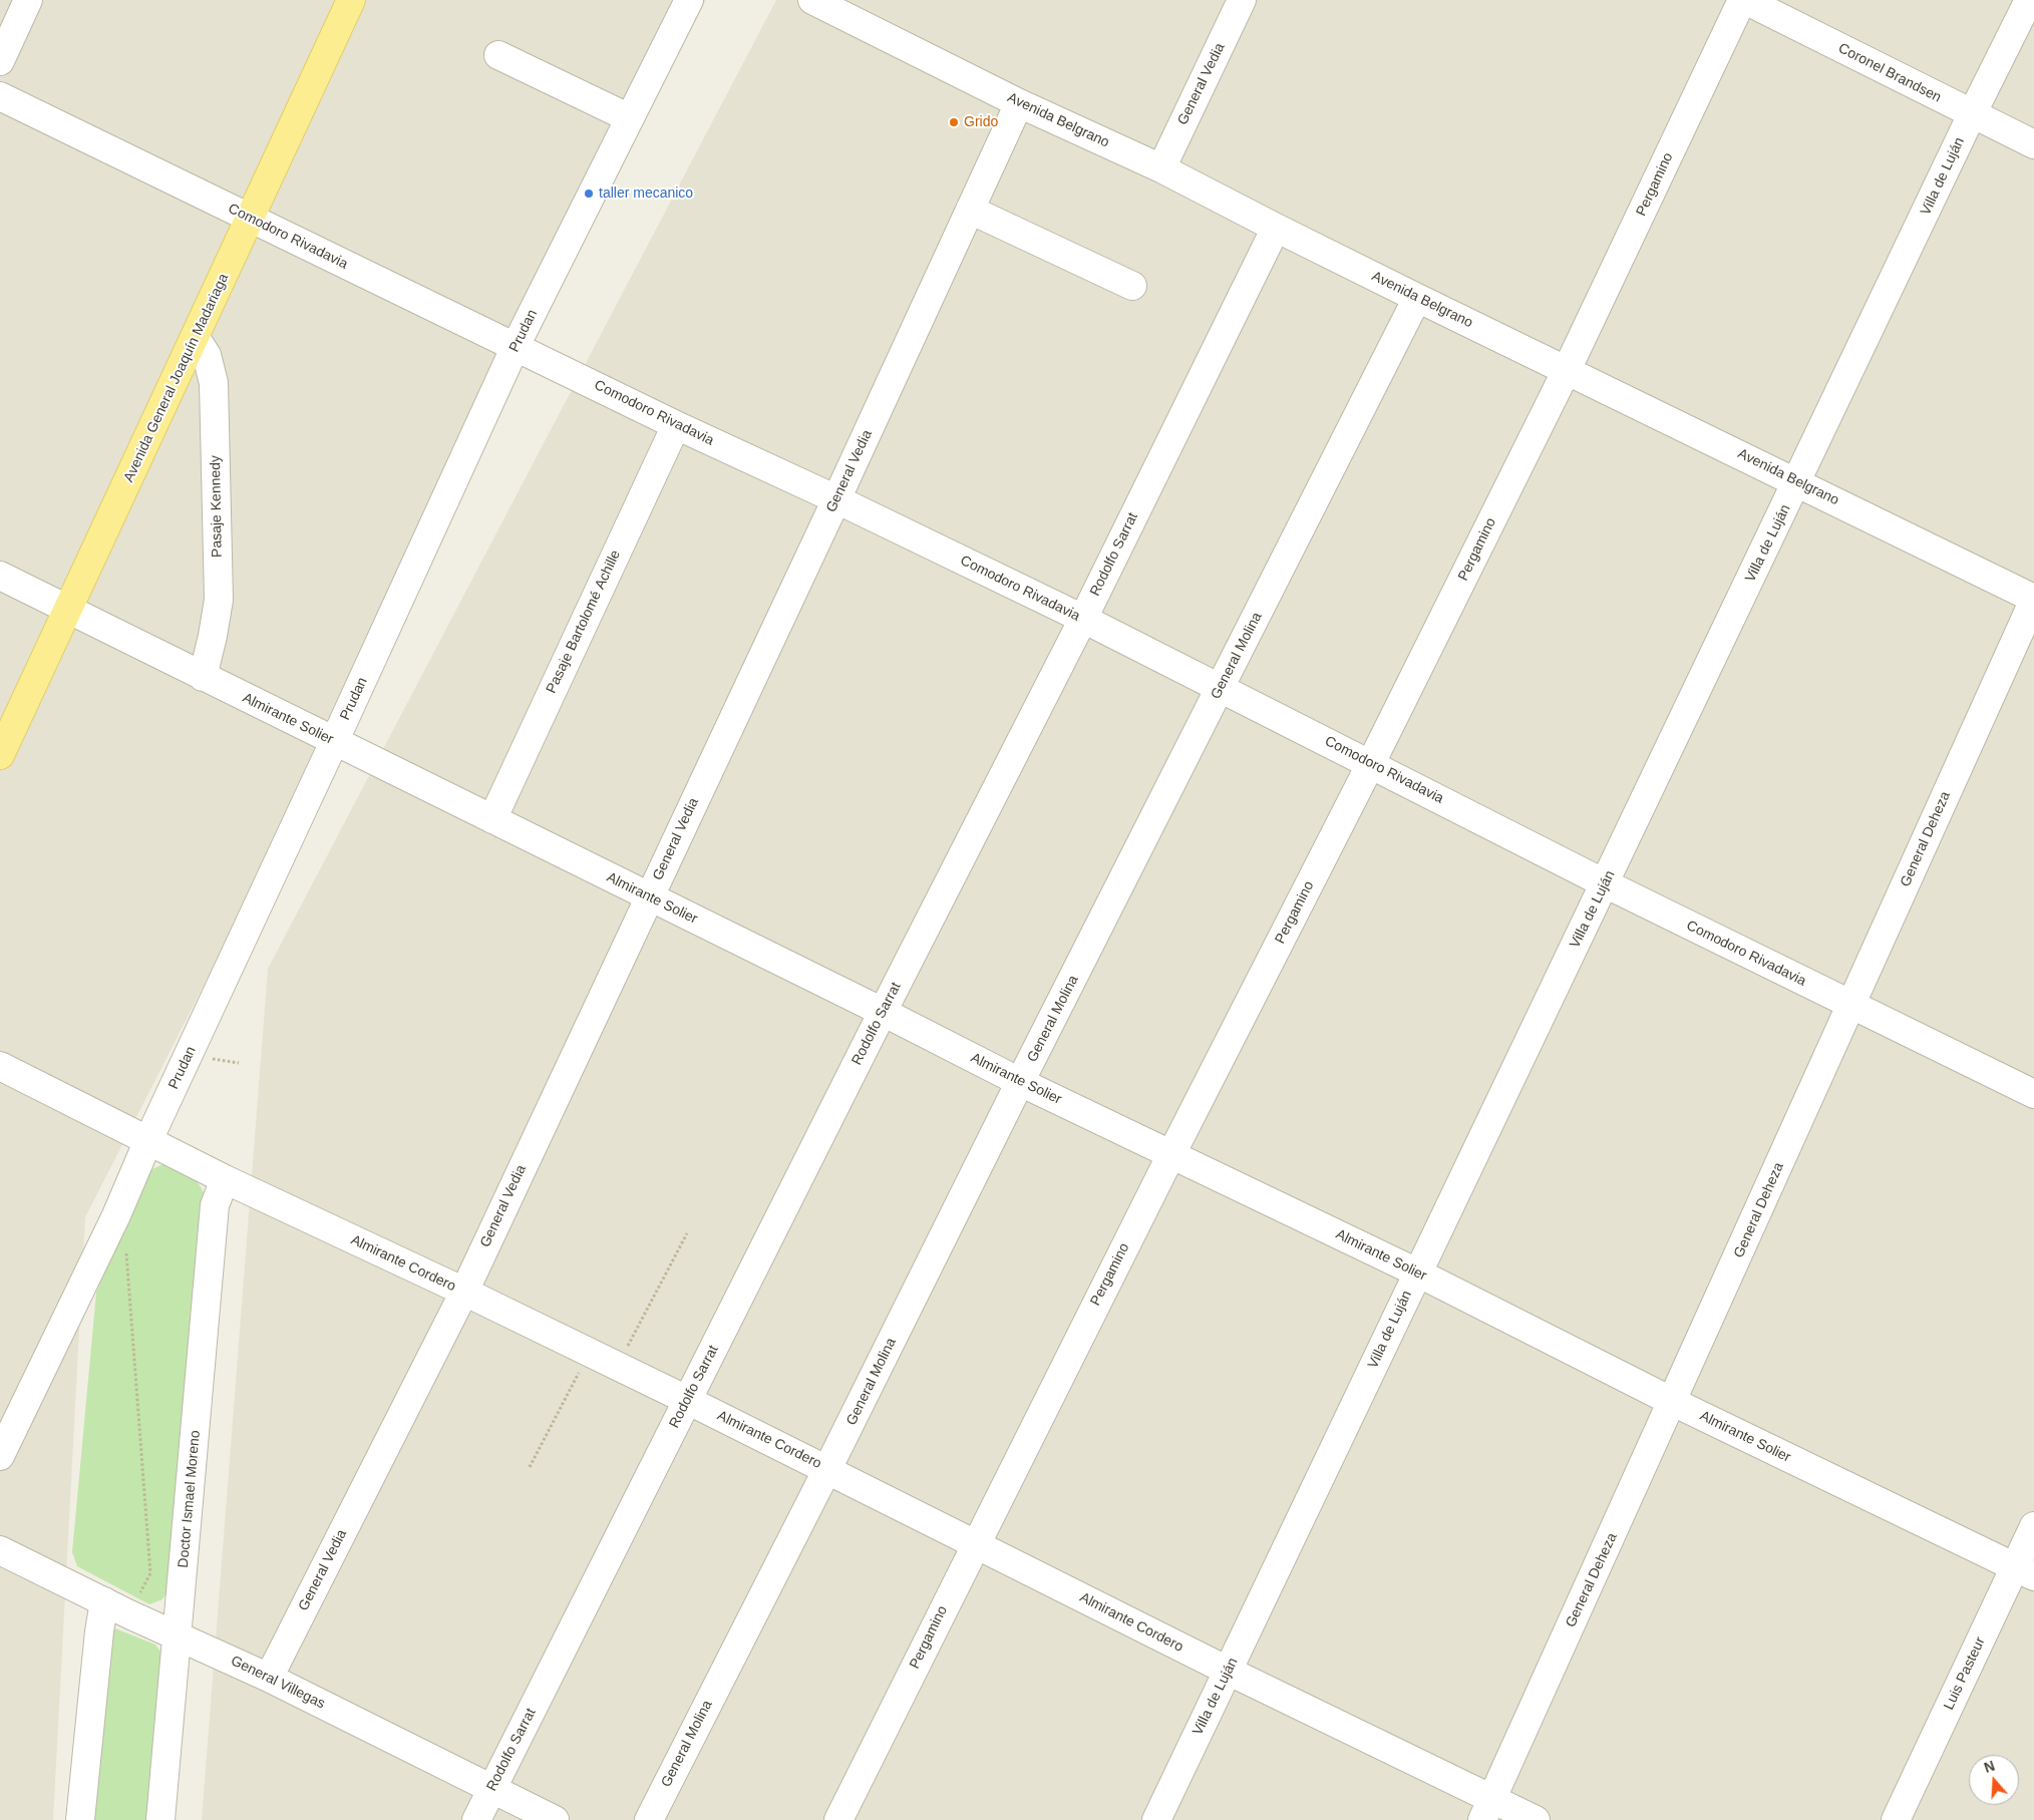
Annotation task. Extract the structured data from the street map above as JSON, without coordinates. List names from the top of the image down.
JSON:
{
  "streets": {
    "main road": ["Avenida General Joaquín Madariaga"],
    "street": [
      "Coronel Brandsen",
      "General Vedia",
      "Avenida Belgrano",
      "Villa de Luján",
      "Pergamino",
      "Comodoro Rivadavia",
      "Prudan",
      "Pasaje Kennedy",
      "Rodolfo Sarrat",
      "Pasaje Bartolomé Achille",
      "General Molina",
      "Almirante Solier",
      "General Deheza",
      "Almirante Cordero",
      "Doctor Ismael Moreno",
      "Luis Pasteur",
      "General Villegas"
    ]
  },
  "crossings": [
    ["Coronel Brandsen", "Villa de Luján"],
    ["Coronel Brandsen", "Pergamino"],
    ["General Vedia", "Avenida Belgrano"],
    ["General Vedia", "Comodoro Rivadavia"],
    ["General Vedia", "Almirante Solier"],
    ["General Vedia", "Almirante Cordero"],
    ["General Vedia", "General Villegas"],
    ["Avenida Belgrano", "Villa de Luján"],
    ["Avenida Belgrano", "Pergamino"],
    ["Avenida Belgrano", "Rodolfo Sarrat"],
    ["Avenida Belgrano", "General Molina"],
    ["Avenida Belgrano", "General Deheza"],
    ["Villa de Luján", "Comodoro Rivadavia"],
    ["Villa de Luján", "Almirante Solier"],
    ["Villa de Luján", "Almirante Cordero"],
    ["Pergamino", "Comodoro Rivadavia"],
    ["Pergamino", "Almirante Solier"],
    ["Pergamino", "Almirante Cordero"],
    ["Comodoro Rivadavia", "Prudan"],
    ["Comodoro Rivadavia", "Avenida General Joaquín Madariaga"],
    ["Comodoro Rivadavia", "Rodolfo Sarrat"],
    ["Comodoro Rivadavia", "Pasaje Bartolomé Achille"],
    ["Comodoro Rivadavia", "General Molina"],
    ["Comodoro Rivadavia", "General Deheza"],
    ["Prudan", "Almirante Solier"],
    ["Prudan", "Almirante Cordero"],
    ["Avenida General Joaquín Madariaga", "Pasaje Kennedy"],
    ["Avenida General Joaquín Madariaga", "Almirante Solier"],
    ["Pasaje Kennedy", "Almirante Solier"],
    ["Rodolfo Sarrat", "Almirante Solier"],
    ["Rodolfo Sarrat", "Almirante Cordero"],
    ["Rodolfo Sarrat", "General Villegas"],
    ["Pasaje Bartolomé Achille", "Almirante Solier"],
    ["General Molina", "Almirante Solier"],
    ["General Molina", "Almirante Cordero"],
    ["Almirante Solier", "General Deheza"],
    ["Almirante Solier", "Luis Pasteur"],
    ["General Deheza", "Almirante Cordero"],
    ["Almirante Cordero", "Doctor Ismael Moreno"],
    ["Doctor Ismael Moreno", "General Villegas"]
  ],
  "places": ["Grido", "taller mecanico"],
  "north": "top"
}
